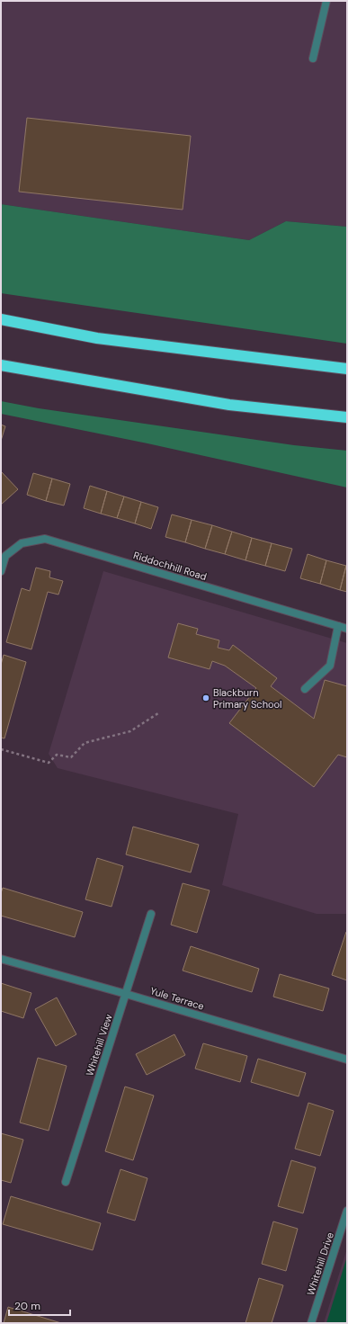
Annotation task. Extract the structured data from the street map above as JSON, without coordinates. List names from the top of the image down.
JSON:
{
  "streets": {
    "street": [
      "Riddochhill Road",
      "Yule Terrace",
      "Whitehill View",
      "Whitehill Drive"
    ]
  },
  "crossings": [
    ["Yule Terrace", "Whitehill View"]
  ],
  "places": ["Blackburn Primary School"],
  "scale_bar": "20 m"
}
